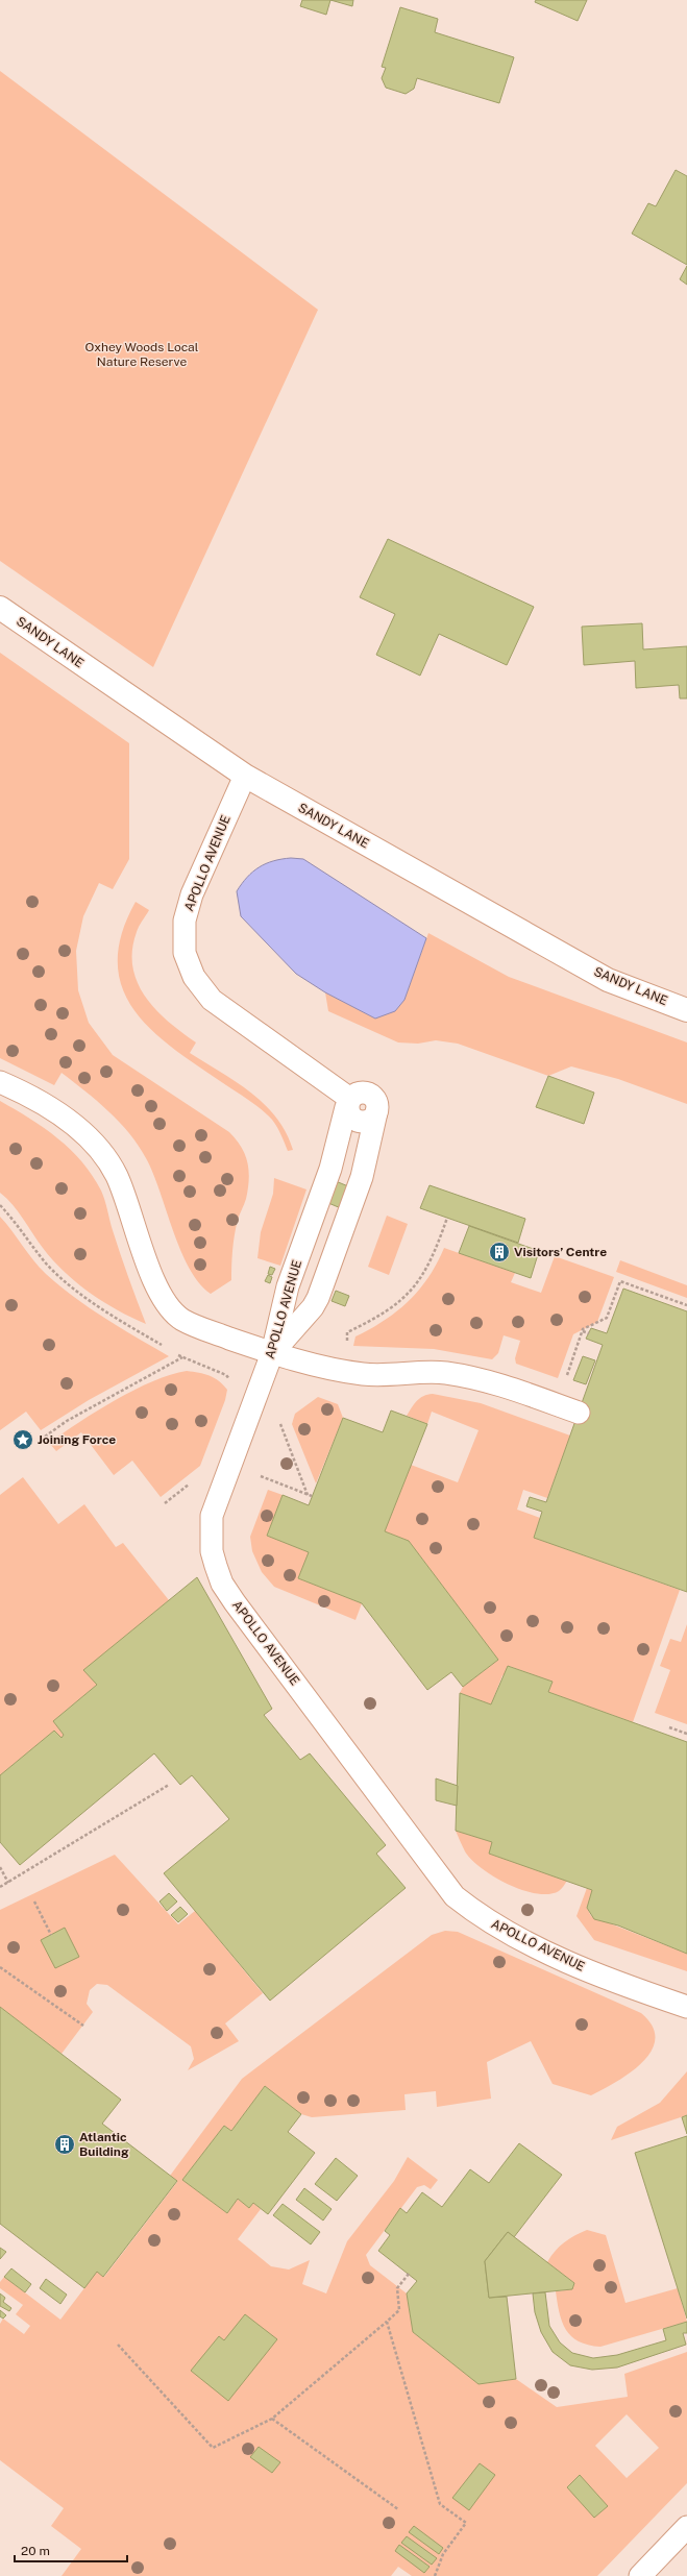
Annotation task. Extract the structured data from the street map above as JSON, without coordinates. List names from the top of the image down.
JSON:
{
  "streets": {
    "main road": ["SANDY LANE"],
    "lane": ["APOLLO AVENUE"]
  },
  "crossings": [
    ["SANDY LANE", "APOLLO AVENUE"]
  ],
  "parks": ["Oxhey Woods Local Nature Reserve"],
  "places": {
    "building": ["Visitors’ Centre", "Atlantic Building"],
    "place": ["Joining Force"]
  },
  "scale_bar": "20 m"
}
